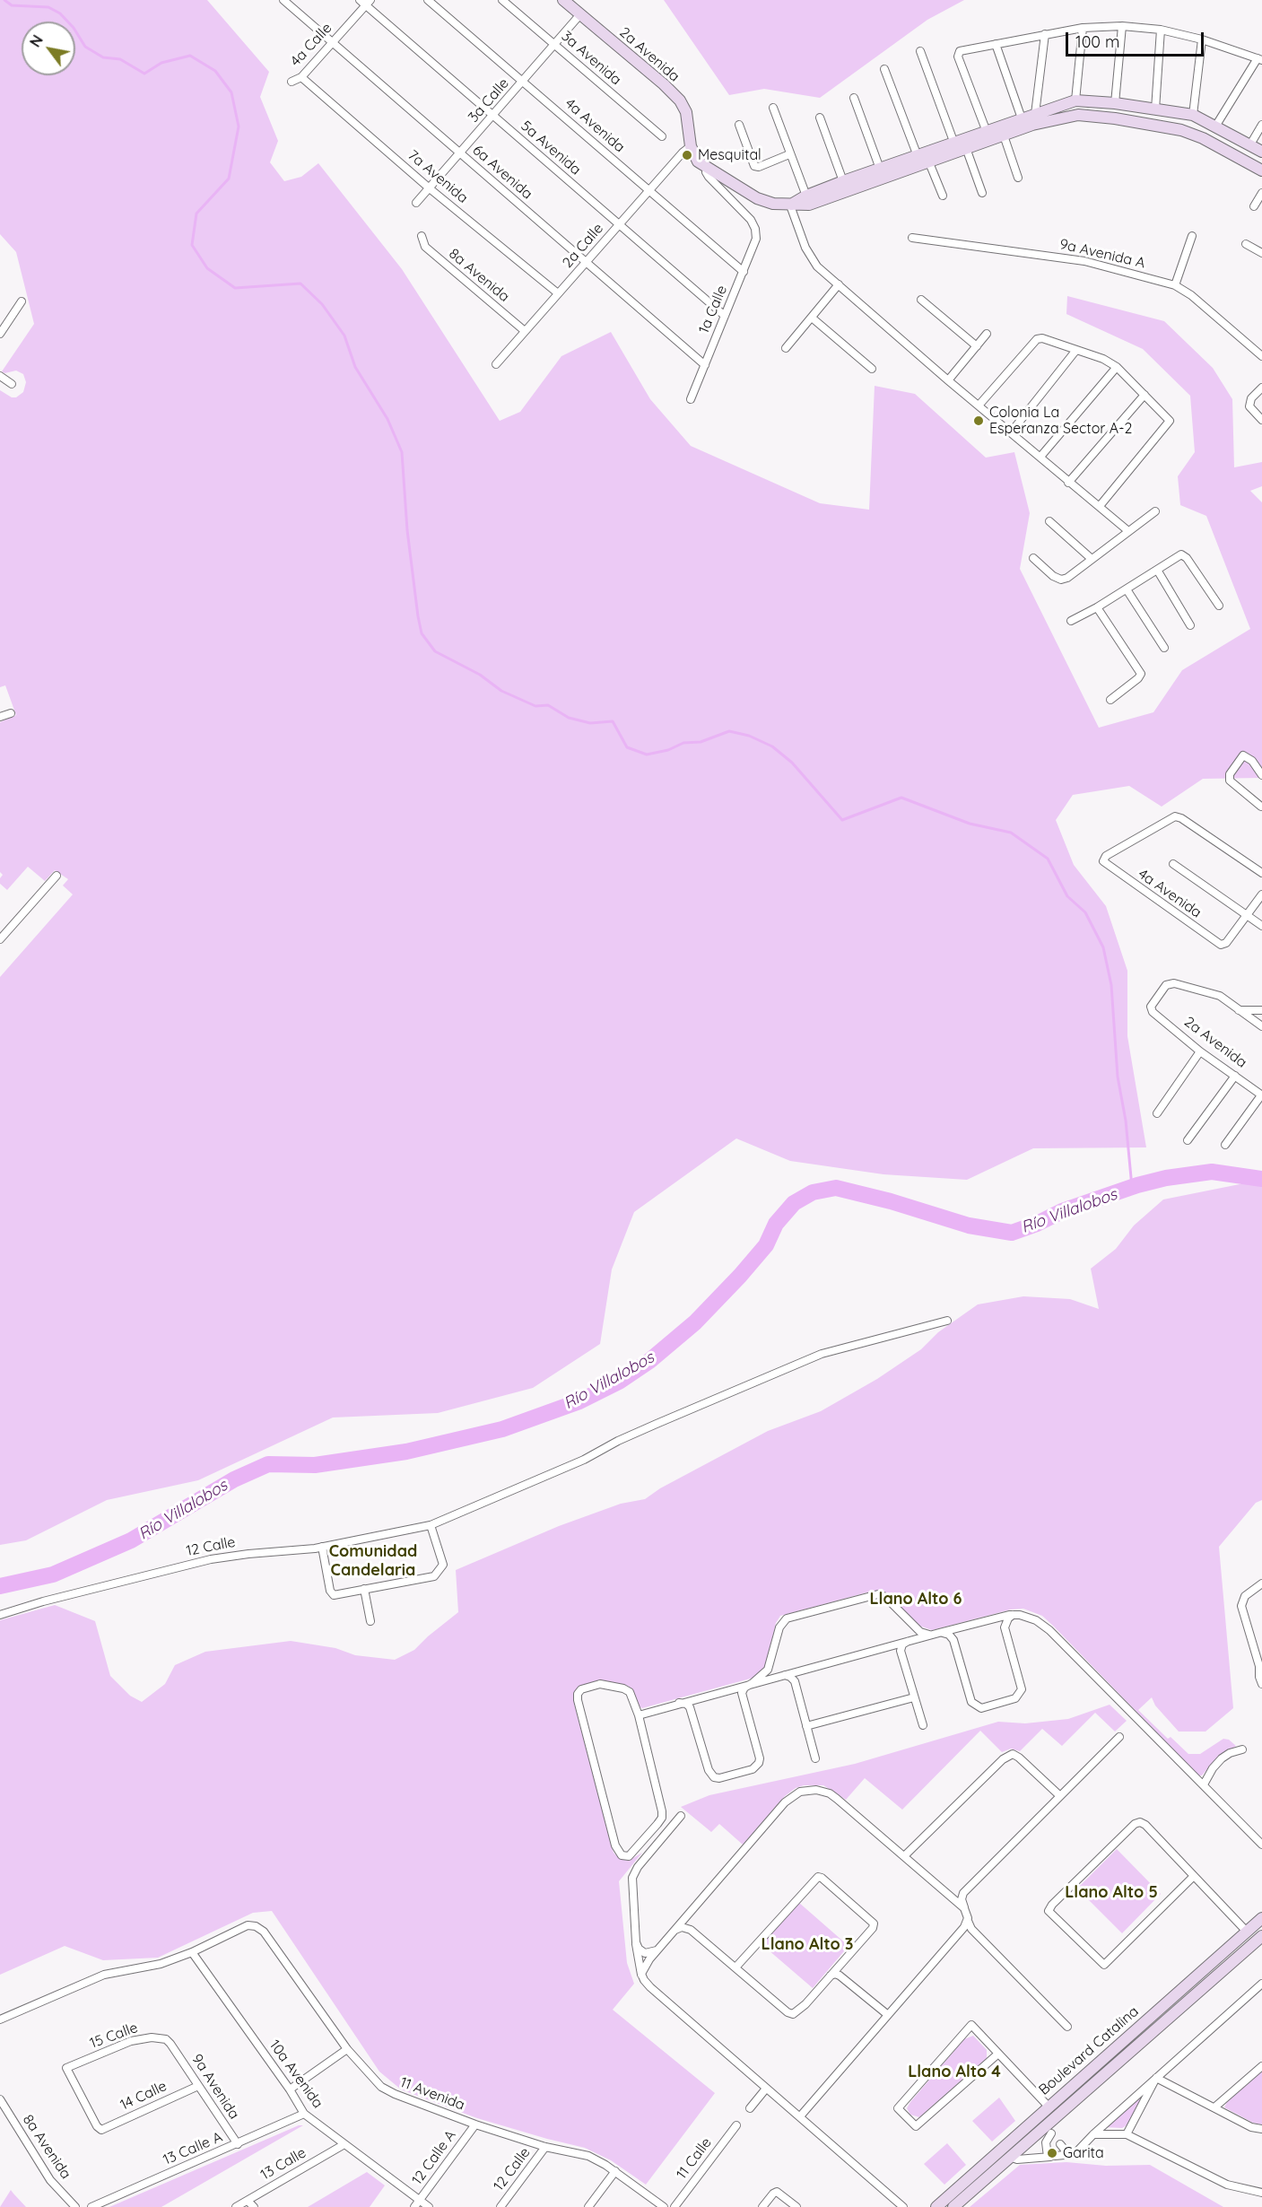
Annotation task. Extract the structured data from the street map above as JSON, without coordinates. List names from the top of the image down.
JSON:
{
  "streets": {
    "main road": ["2a Avenida", "Boulevard Catalina"],
    "street": [
      "4a Calle",
      "3a Avenida",
      "3a Calle",
      "4a Avenida",
      "5a Avenida",
      "6a Avenida",
      "7a Avenida",
      "2a Calle",
      "9a Avenida A",
      "8a Avenida",
      "1a Calle",
      "12 Calle",
      "15 Calle",
      "10a Avenida",
      "9a Avenida",
      "11 Avenida",
      "14 Calle",
      "13 Calle A",
      "12 Calle A",
      "11 Calle",
      "13 Calle"
    ]
  },
  "crossings": [
    ["4a Calle", "5a Avenida"],
    ["4a Calle", "6a Avenida"],
    ["4a Calle", "7a Avenida"],
    ["2a Avenida", "3a Calle"],
    ["2a Avenida", "2a Calle"],
    ["3a Avenida", "3a Calle"],
    ["3a Calle", "4a Avenida"],
    ["3a Calle", "5a Avenida"],
    ["3a Calle", "6a Avenida"],
    ["3a Calle", "7a Avenida"],
    ["4a Avenida", "2a Calle"],
    ["4a Avenida", "1a Calle"],
    ["5a Avenida", "2a Calle"],
    ["5a Avenida", "1a Calle"],
    ["6a Avenida", "2a Calle"],
    ["6a Avenida", "1a Calle"],
    ["7a Avenida", "2a Calle"],
    ["2a Calle", "8a Avenida"],
    ["12 Calle", "11 Avenida"],
    ["15 Calle", "9a Avenida"],
    ["15 Calle", "14 Calle"],
    ["10a Avenida", "11 Avenida"],
    ["10a Avenida", "13 Calle A"],
    ["10a Avenida", "12 Calle A"],
    ["10a Avenida", "13 Calle"],
    ["9a Avenida", "14 Calle"],
    ["9a Avenida", "13 Calle A"],
    ["11 Avenida", "12 Calle A"]
  ],
  "districts": [
    "Comunidad Candelaria",
    "Llano Alto 6",
    "Llano Alto 5",
    "Llano Alto 3",
    "Llano Alto 4"
  ],
  "water": ["Río Villalobos"],
  "places": ["Mesquital", "Colonia La Esperanza Sector A-2", "Garita"],
  "scale_bar": "100 m",
  "north": "top left"
}
